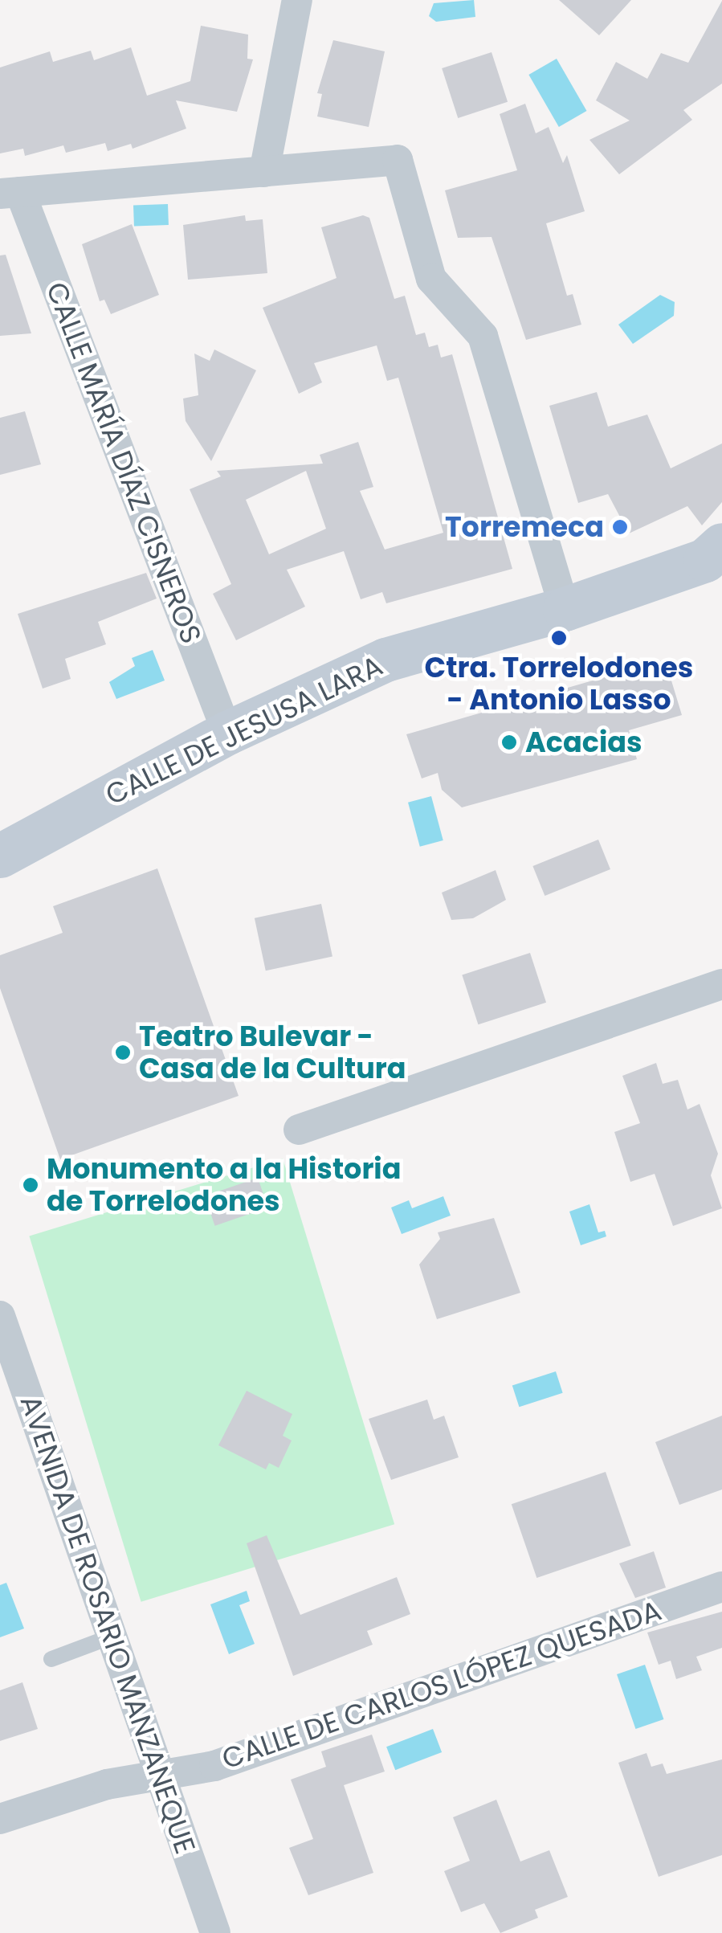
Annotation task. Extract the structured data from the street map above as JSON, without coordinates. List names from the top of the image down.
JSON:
{
  "streets": {
    "main road": ["CALLE DE JESUSA LARA"],
    "street": ["CALLE MARÍA DÍAZ CISNEROS", "AVENIDA DE ROSARIO MANZANEQUE", "CALLE DE CARLOS LÓPEZ QUESADA"]
  },
  "crossings": [
    ["CALLE MARÍA DÍAZ CISNEROS", "CALLE DE JESUSA LARA"],
    ["AVENIDA DE ROSARIO MANZANEQUE", "CALLE DE CARLOS LÓPEZ QUESADA"]
  ],
  "places": [
    "Torremeca",
    "Ctra. Torrelodones - Antonio Lasso",
    "Acacias",
    "Teatro Bulevar - Casa de la Cultura",
    "Monumento a la Historia de Torrelodones"
  ]
}
